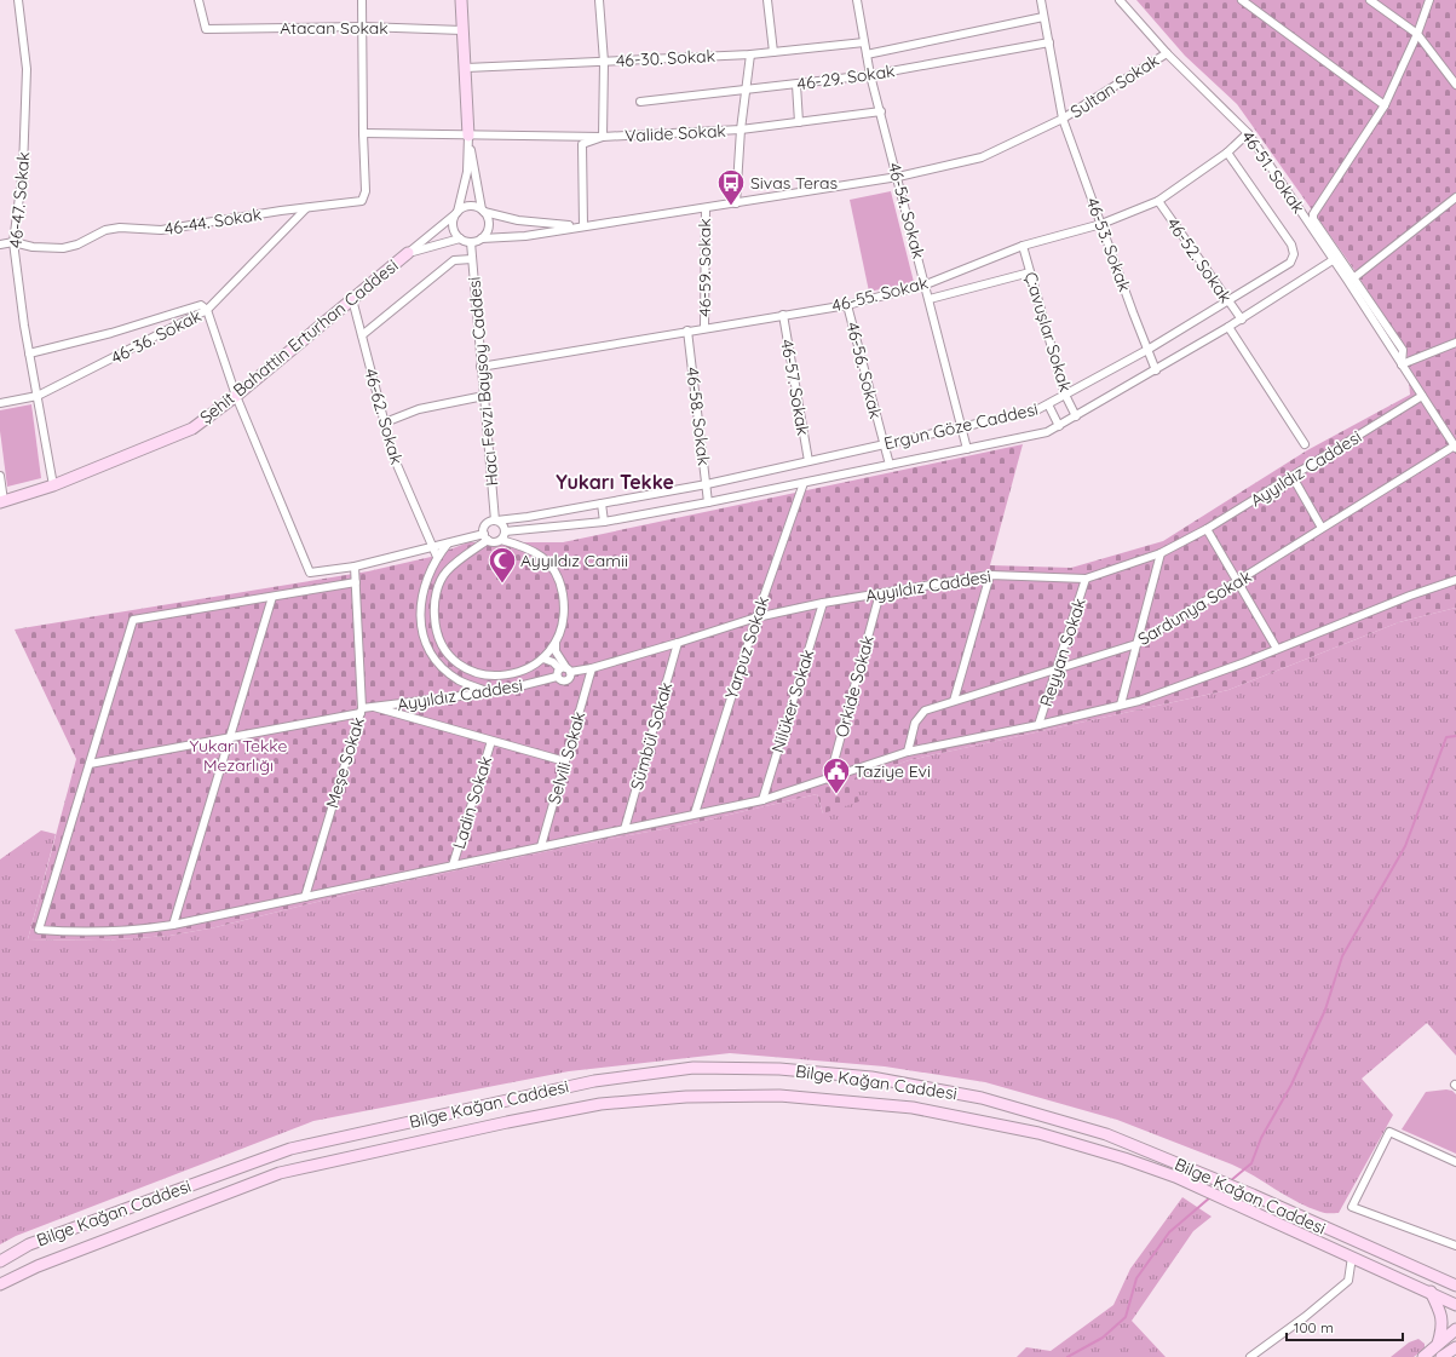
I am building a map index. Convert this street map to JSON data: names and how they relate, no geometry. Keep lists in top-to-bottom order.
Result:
{
  "streets": {
    "main road": ["Şehit Bahattin Erturhan Caddesi", "Bilge Kağan Caddesi"],
    "street": [
      "Atacan Sokak",
      "46-30. Sokak",
      "46-29. Sokak",
      "Sultan Sokak",
      "Valide Sokak",
      "46-51. Sokak",
      "46-47. Sokak",
      "46-54. Sokak",
      "46-44. Sokak",
      "46-53. Sokak",
      "46-52. Sokak",
      "46-59. Sokak",
      "46-55. Sokak",
      "Ç:avuşlar Sokak",
      "46-36. Sokak",
      "46-56. Sokak",
      "Hacı Fevzi Baysoy Caddesi",
      "46-57. Sokak",
      "46-62. Sokak",
      "46-58. Sokak",
      "Ergun Göze Caddesi",
      "Ayyıldız Caddesi",
      "Sardunya Sokak",
      "Yarpuz Sokak",
      "Reyyan Sokak",
      "Orkide Sokak",
      "Nilüker Sokak",
      "Sümbül Sokak",
      "Selvili Sokak",
      "Meşe Sokak",
      "Ladin Sokak"
    ]
  },
  "crossings": [
    ["46-30. Sokak", "46-54. Sokak"],
    ["46-29. Sokak", "46-54. Sokak"],
    ["Sultan Sokak", "46-51. Sokak"],
    ["Sultan Sokak", "46-53. Sokak"],
    ["Valide Sokak", "46-54. Sokak"],
    ["Valide Sokak", "46-44. Sokak"],
    ["46-51. Sokak", "46-55. Sokak"],
    ["46-51. Sokak", "Ergun Göze Caddesi"],
    ["46-51. Sokak", "Ayyıldız Caddesi"],
    ["46-51. Sokak", "Sardunya Sokak"],
    ["46-47. Sokak", "46-44. Sokak"],
    ["46-47. Sokak", "46-36. Sokak"],
    ["46-47. Sokak", "Şehit Bahattin Erturhan Caddesi"],
    ["46-54. Sokak", "46-55. Sokak"],
    ["46-54. Sokak", "Ergun Göze Caddesi"],
    ["46-44. Sokak", "46-36. Sokak"],
    ["46-53. Sokak", "46-55. Sokak"],
    ["46-53. Sokak", "Ergun Göze Caddesi"],
    ["46-52. Sokak", "46-55. Sokak"],
    ["46-52. Sokak", "Ergun Göze Caddesi"],
    ["46-59. Sokak", "46-55. Sokak"],
    ["46-55. Sokak", "Ç:avuşlar Sokak"],
    ["46-55. Sokak", "46-56. Sokak"],
    ["46-55. Sokak", "Hacı Fevzi Baysoy Caddesi"],
    ["46-55. Sokak", "46-57. Sokak"],
    ["46-55. Sokak", "46-58. Sokak"],
    ["46-55. Sokak", "Ergun Göze Caddesi"],
    ["Ç:avuşlar Sokak", "Ergun Göze Caddesi"],
    ["Şehit Bahattin Erturhan Caddesi", "Hacı Fevzi Baysoy Caddesi"],
    ["Şehit Bahattin Erturhan Caddesi", "46-62. Sokak"],
    ["46-56. Sokak", "Ergun Göze Caddesi"],
    ["Hacı Fevzi Baysoy Caddesi", "Ergun Göze Caddesi"],
    ["46-57. Sokak", "Ergun Göze Caddesi"],
    ["46-58. Sokak", "Ergun Göze Caddesi"],
    ["Ergun Göze Caddesi", "Yarpuz Sokak"],
    ["Ayyıldız Caddesi", "Yarpuz Sokak"],
    ["Ayyıldız Caddesi", "Reyyan Sokak"],
    ["Ayyıldız Caddesi", "Orkide Sokak"],
    ["Ayyıldız Caddesi", "Nilüker Sokak"],
    ["Ayyıldız Caddesi", "Sümbül Sokak"],
    ["Ayyıldız Caddesi", "Selvili Sokak"],
    ["Ayyıldız Caddesi", "Meşe Sokak"],
    ["Sardunya Sokak", "Reyyan Sokak"]
  ],
  "districts": ["Yukarı Tekke"],
  "parks": ["Yukarı Tekke Mezarlığı"],
  "places": {
    "bus stop": ["Sivas Teras"],
    "mosque": ["Ayyıldız Camii"],
    "public building": ["Taziye Evi"]
  },
  "scale_bar": "100 m"
}
